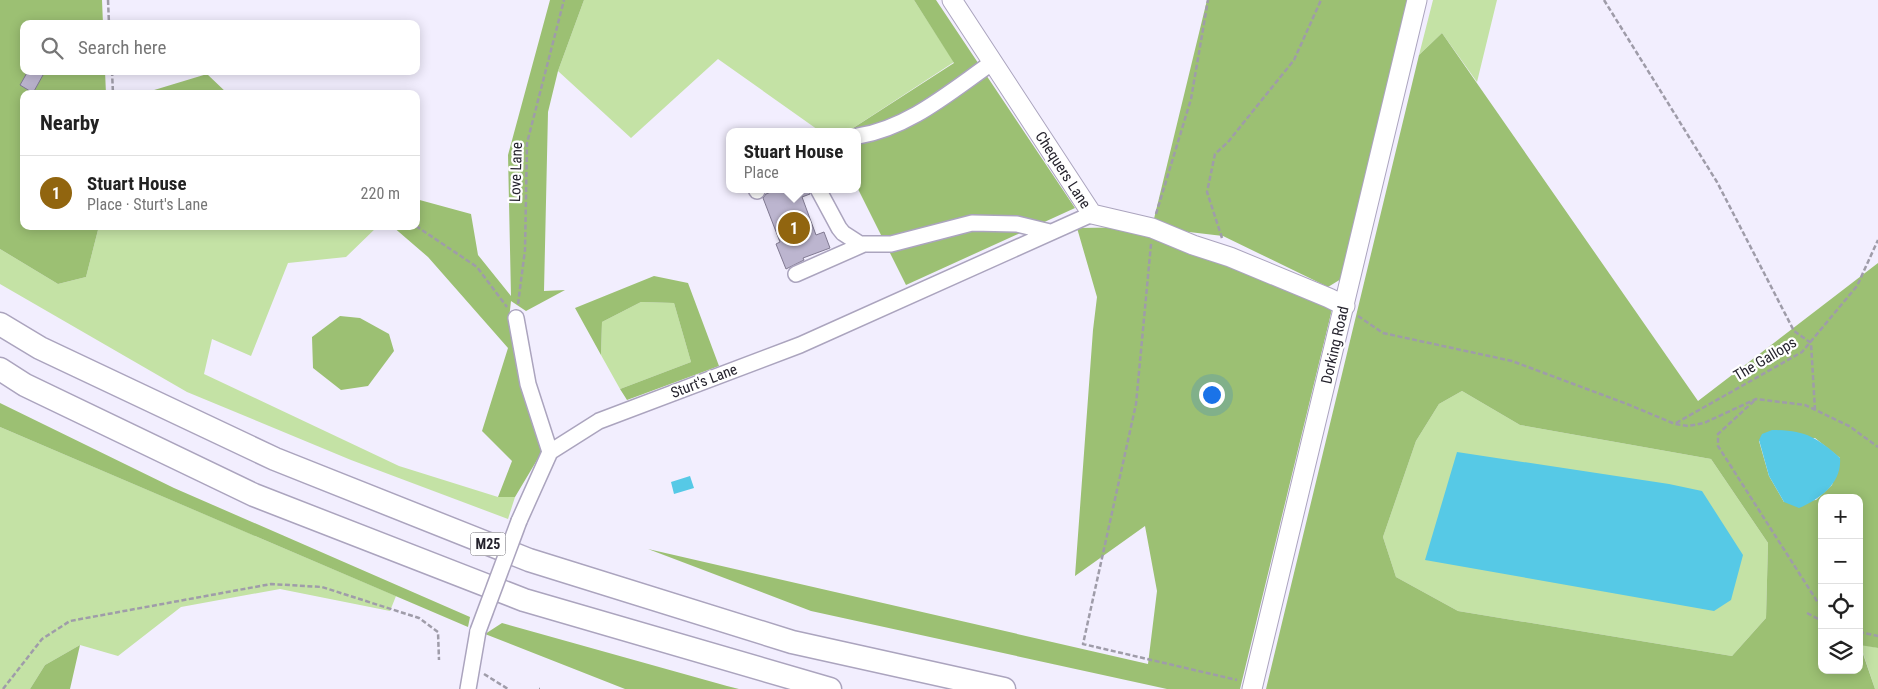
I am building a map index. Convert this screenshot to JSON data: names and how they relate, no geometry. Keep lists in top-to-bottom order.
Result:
{
  "streets": {
    "highway": ["M25"],
    "main road": ["Chequers Lane", "Dorking Road"],
    "street": ["Sturt's Lane"],
    "path": ["Love Lane", "The Gallops"]
  },
  "crossings": [
    ["Chequers Lane", "Dorking Road"],
    ["Chequers Lane", "Sturt's Lane"]
  ],
  "page": {
    "search": "Search here",
    "heading": "Nearby",
    "popup": ["Stuart House", "Place"],
    "list": [
      {
        "mark": "1",
        "name": "Stuart House",
        "note": "Place · Sturt's Lane",
        "value": "220 m"
      }
    ],
    "pins": "1",
    "map_buttons": ["+", "−"]
  }
}
